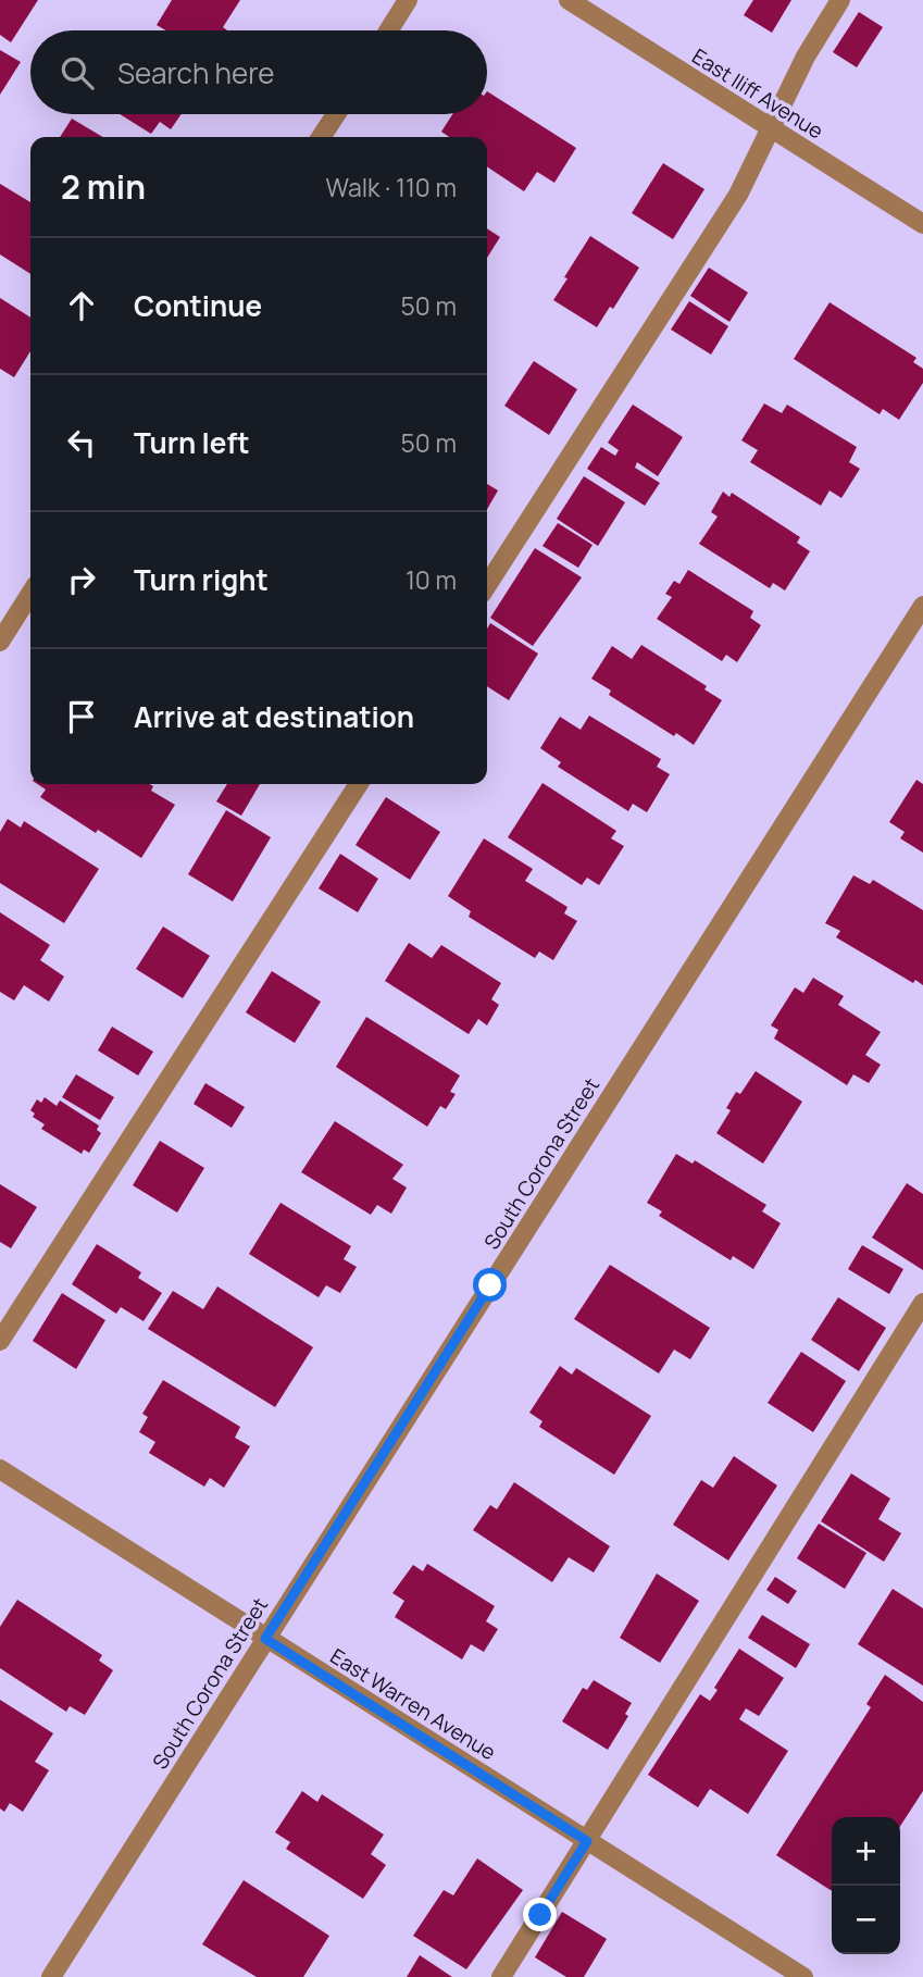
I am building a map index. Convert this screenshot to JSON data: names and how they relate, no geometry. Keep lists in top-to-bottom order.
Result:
{
  "streets": {
    "street": ["East Iliff Avenue", "South Corona Street", "East Warren Avenue"]
  },
  "crossings": [
    ["South Corona Street", "East Warren Avenue"]
  ],
  "page": {
    "search": "Search here",
    "heading": ["2 min", "Walk · 110 m"],
    "list": [
      ["Continue", "50 m"],
      ["Turn left", "50 m"],
      ["Turn right", "10 m"],
      "Arrive at destination"
    ],
    "map_buttons": ["+", "−"]
  }
}
